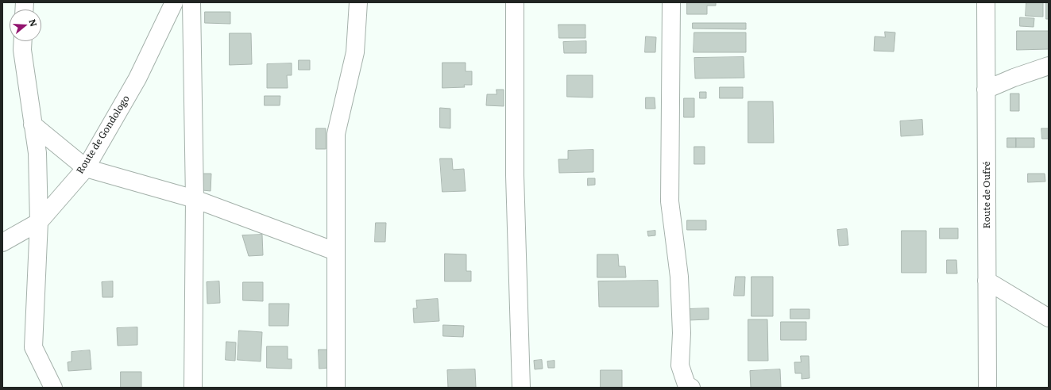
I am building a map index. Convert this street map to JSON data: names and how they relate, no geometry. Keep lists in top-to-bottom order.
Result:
{
  "streets": {
    "street": ["Route de Gondologo", "Route de Oufré"]
  },
  "north": "right"
}
